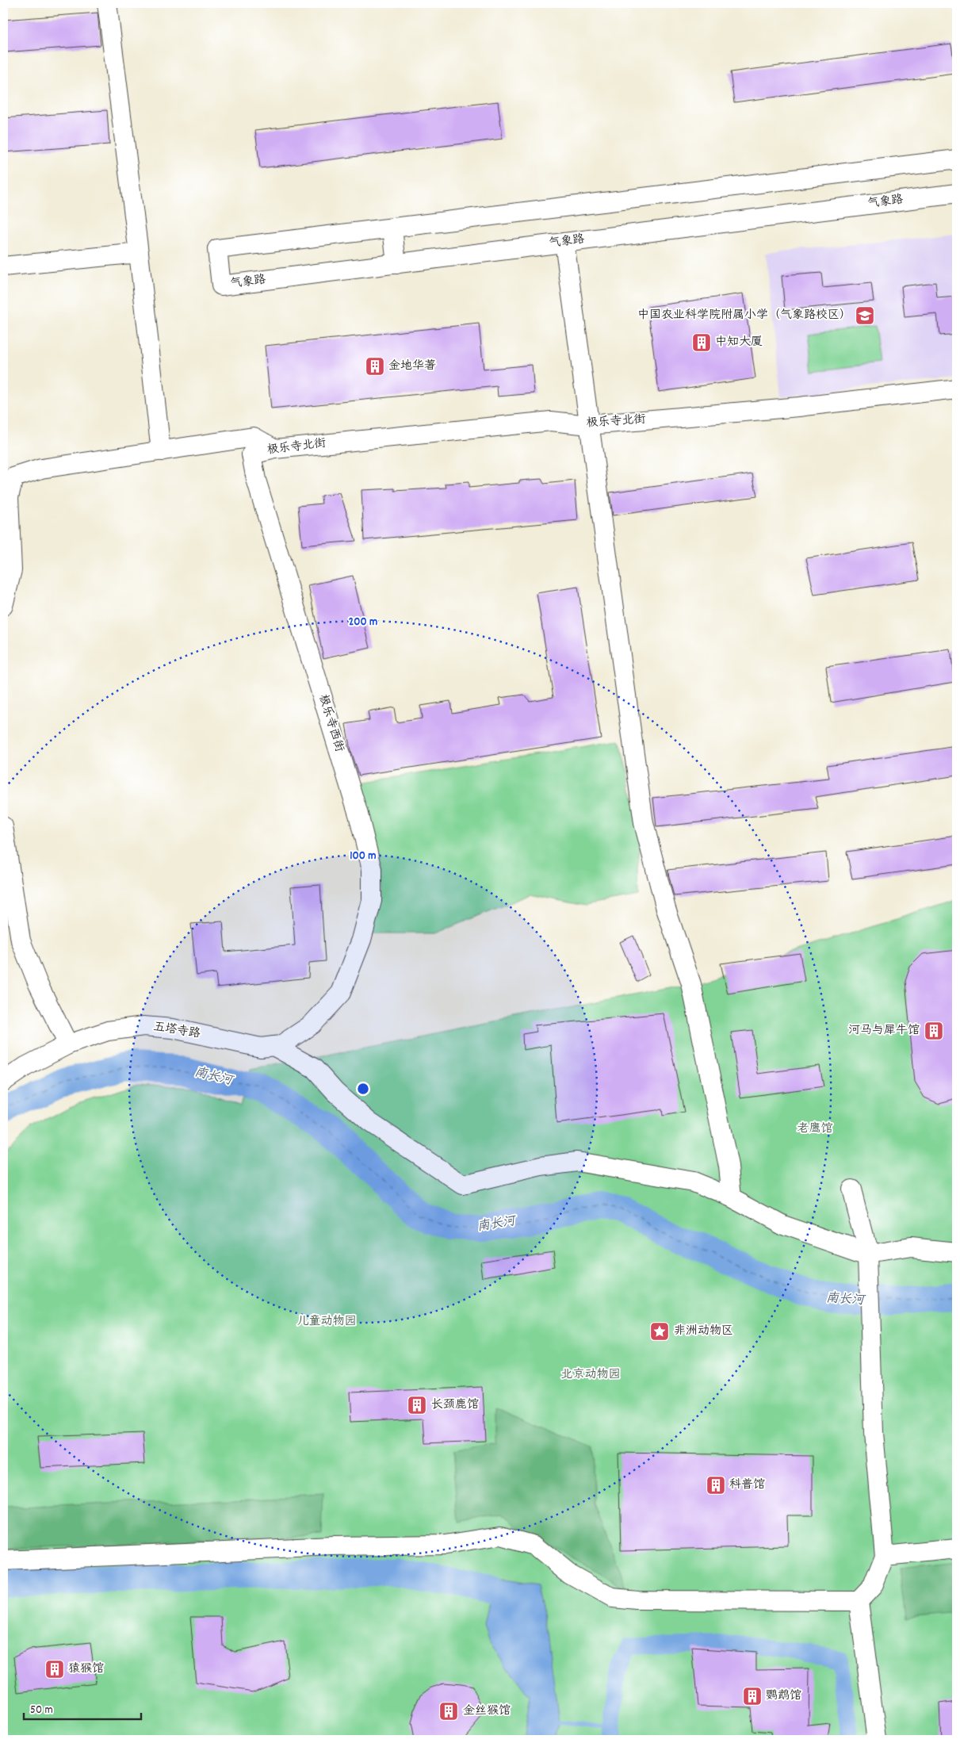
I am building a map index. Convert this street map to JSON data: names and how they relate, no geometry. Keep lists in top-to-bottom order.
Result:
{
  "streets": {
    "street": [
      "气象路",
      "极乐寺北街",
      "极乐寺西街",
      "五塔寺路"
    ]
  },
  "crossings": [
    ["极乐寺北街", "极乐寺西街"],
    ["极乐寺西街", "五塔寺路"]
  ],
  "water": ["南长河"],
  "parks": ["老鹰馆", "儿童动物园", "北京动物园"],
  "places": {
    "school or university": ["中国农业科学院附属小学（气象路校区）"],
    "building": [
      "中知大厦",
      "金地华著",
      "河马与犀牛馆",
      "长颈鹿馆",
      "科普馆",
      "猿猴馆",
      "鹦鹉馆",
      "金丝猴馆"
    ],
    "place": ["非洲动物区"]
  },
  "scale_bar": "50 m",
  "rings": ["200 m", "100 m"]
}
